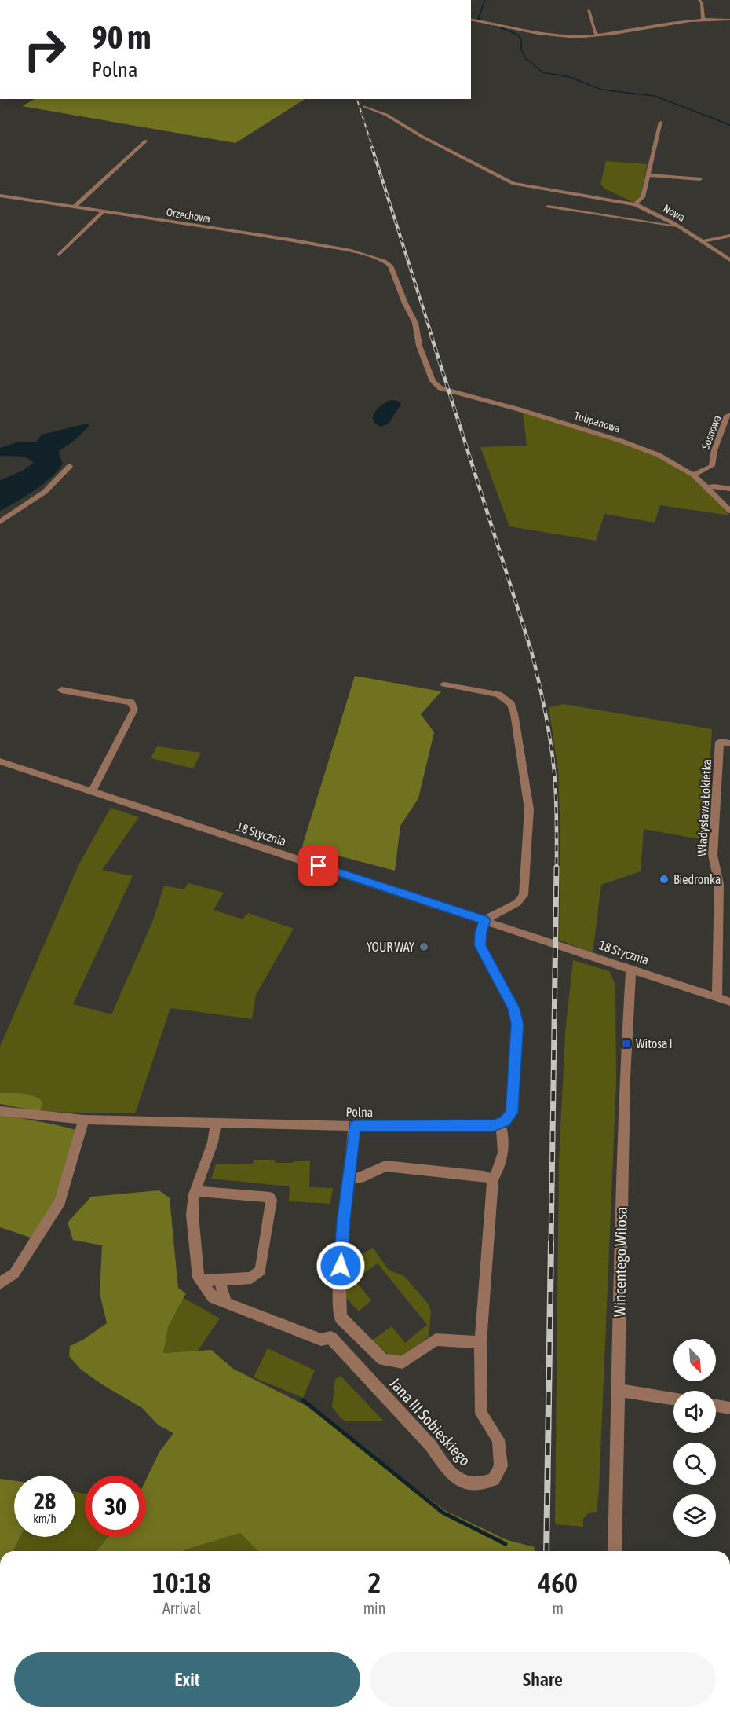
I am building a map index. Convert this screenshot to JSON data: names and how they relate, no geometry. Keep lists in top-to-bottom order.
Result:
{
  "streets": {
    "street": [
      "Nowa",
      "Orzechowa",
      "Tulipanowa",
      "Sosnowa",
      "Władysława Łokietka",
      "18 Stycznia",
      "Polna",
      "Wincentego Witosa",
      "Jana III Sobieskiego"
    ]
  },
  "crossings": [
    ["Orzechowa", "Tulipanowa"],
    ["Tulipanowa", "Sosnowa"],
    ["Władysława Łokietka", "18 Stycznia"],
    ["18 Stycznia", "Wincentego Witosa"],
    ["Polna", "Jana III Sobieskiego"]
  ],
  "places": {
    "other": ["Biedronka", "YOUR WAY"],
    "transit": ["Witosa I"]
  },
  "north": "bottom right",
  "page": {
    "turn": ["90 m", "Polna"],
    "speed": "28 km/h",
    "limit": "30",
    "eta": [
      "10:18",
      "Arrival",
      "2",
      "min",
      "460",
      "m"
    ],
    "buttons": ["Exit", "Share"]
  }
}
